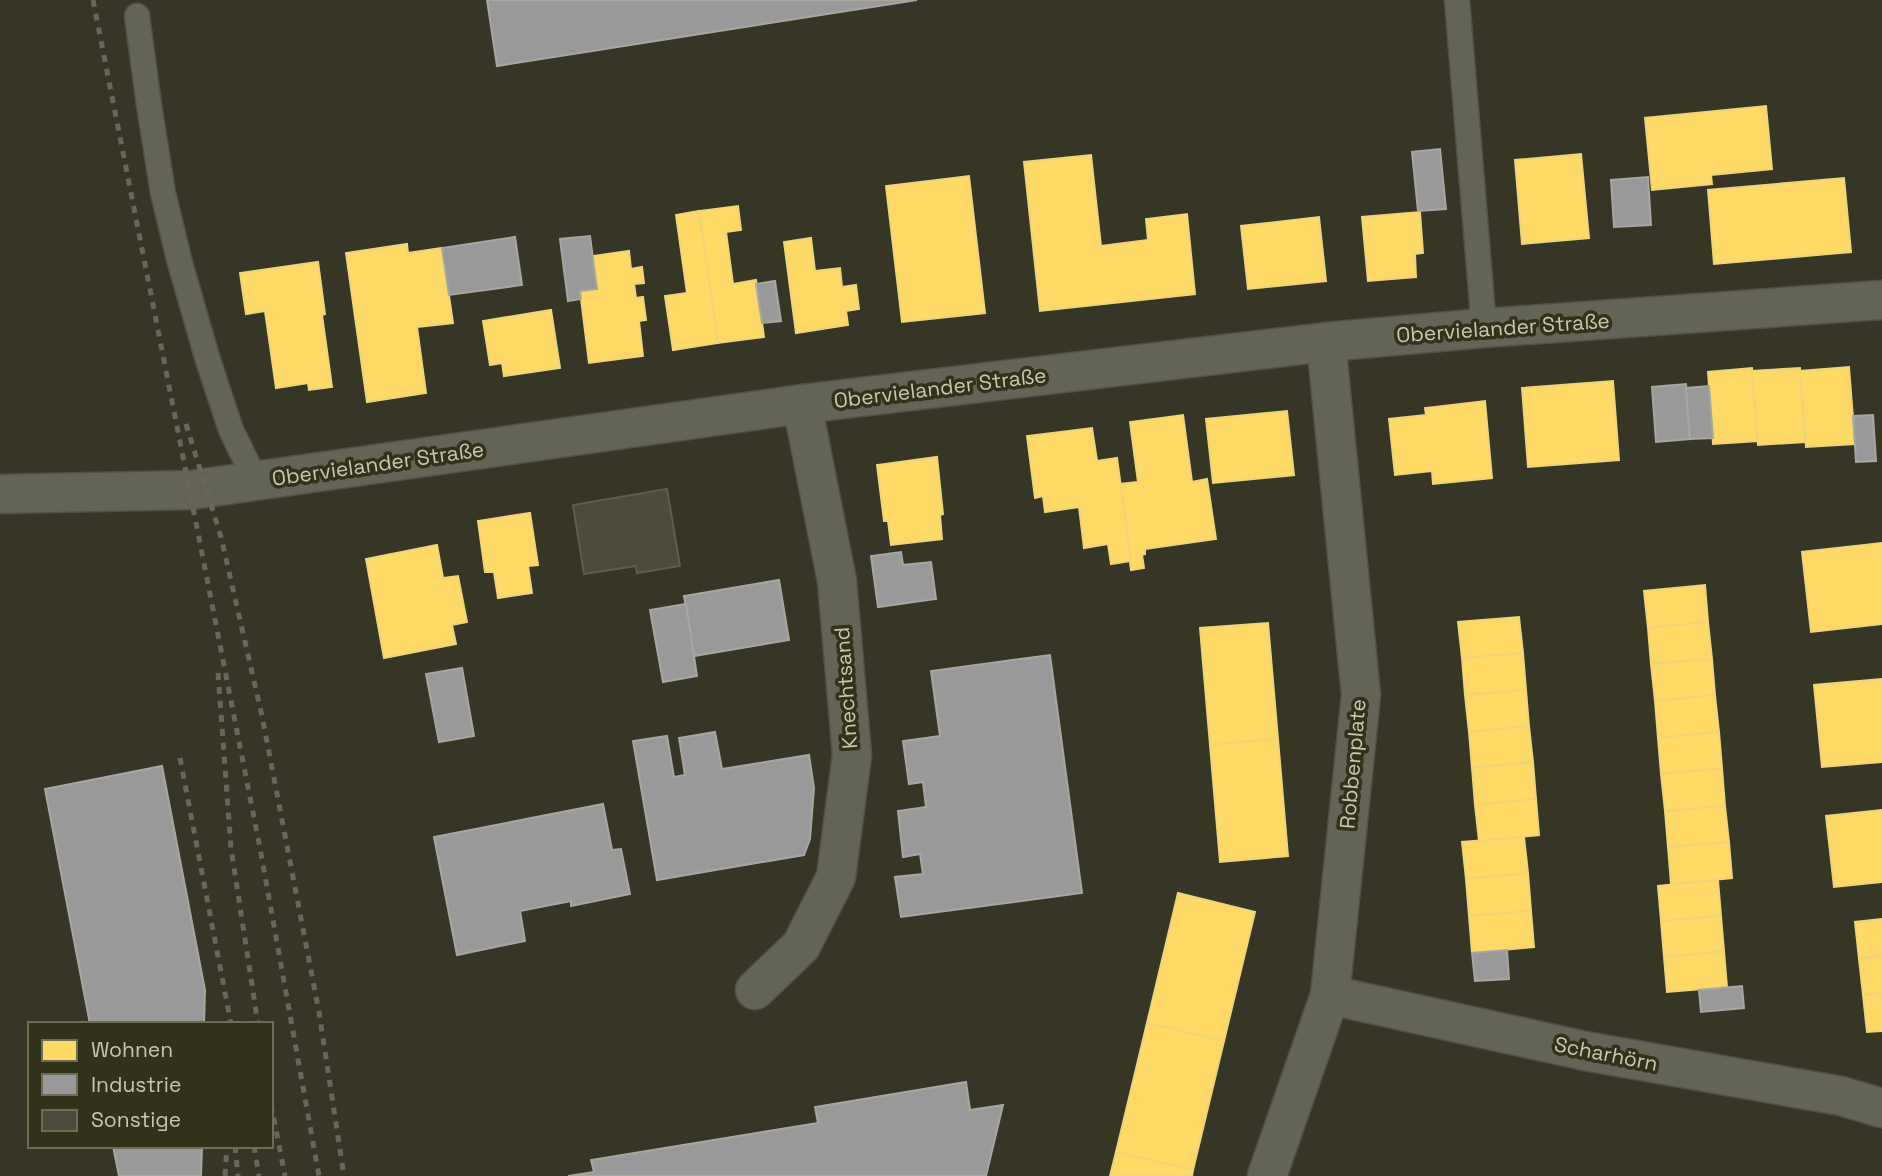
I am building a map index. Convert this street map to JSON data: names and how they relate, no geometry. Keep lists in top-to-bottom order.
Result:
{
  "streets": {
    "street": [
      "Obervielander Straße",
      "Knechtsand",
      "Robbenplate",
      "Scharhörn"
    ]
  },
  "crossings": [
    ["Obervielander Straße", "Knechtsand"],
    ["Obervielander Straße", "Robbenplate"],
    ["Robbenplate", "Scharhörn"]
  ],
  "legend": ["Wohnen", "Industrie", "Sonstige"]
}
